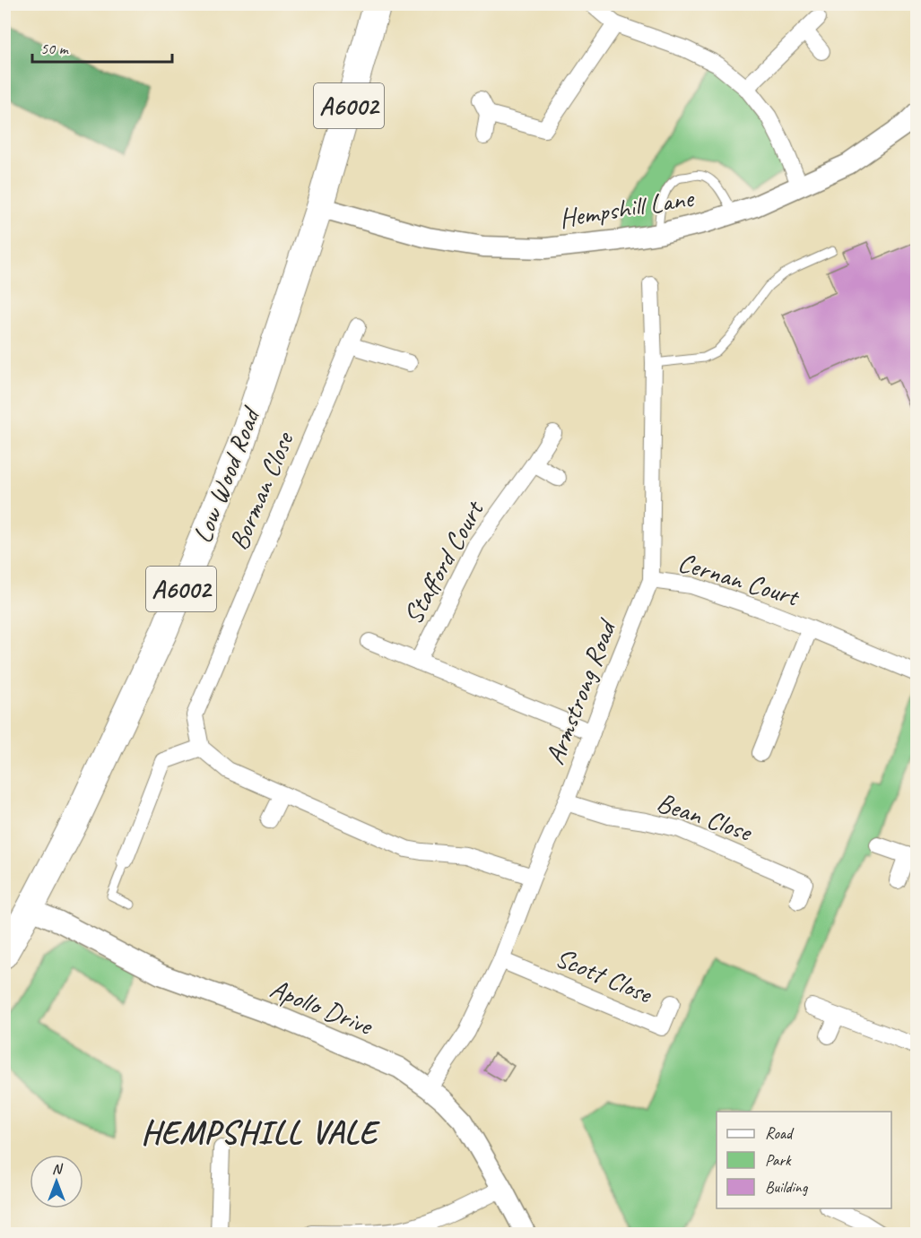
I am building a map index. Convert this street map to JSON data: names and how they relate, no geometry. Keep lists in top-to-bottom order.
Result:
{
  "streets": {
    "main road": ["A6002", "Low Wood Road"],
    "street": [
      "Hempshill Lane",
      "Borman Close",
      "Stafford Court",
      "Cernan Court",
      "Armstrong Road",
      "Bean Close",
      "Scott Close",
      "Apollo Drive"
    ]
  },
  "crossings": [
    ["Hempshill Lane", "Low Wood Road"],
    ["Low Wood Road", "Apollo Drive"],
    ["Stafford Court", "Armstrong Road"],
    ["Cernan Court", "Armstrong Road"],
    ["Armstrong Road", "Bean Close"],
    ["Armstrong Road", "Scott Close"],
    ["Armstrong Road", "Apollo Drive"]
  ],
  "districts": ["HEMPSHILL VALE"],
  "legend": ["Road", "Park", "Building"],
  "scale_bar": "50 m",
  "north": "top"
}
